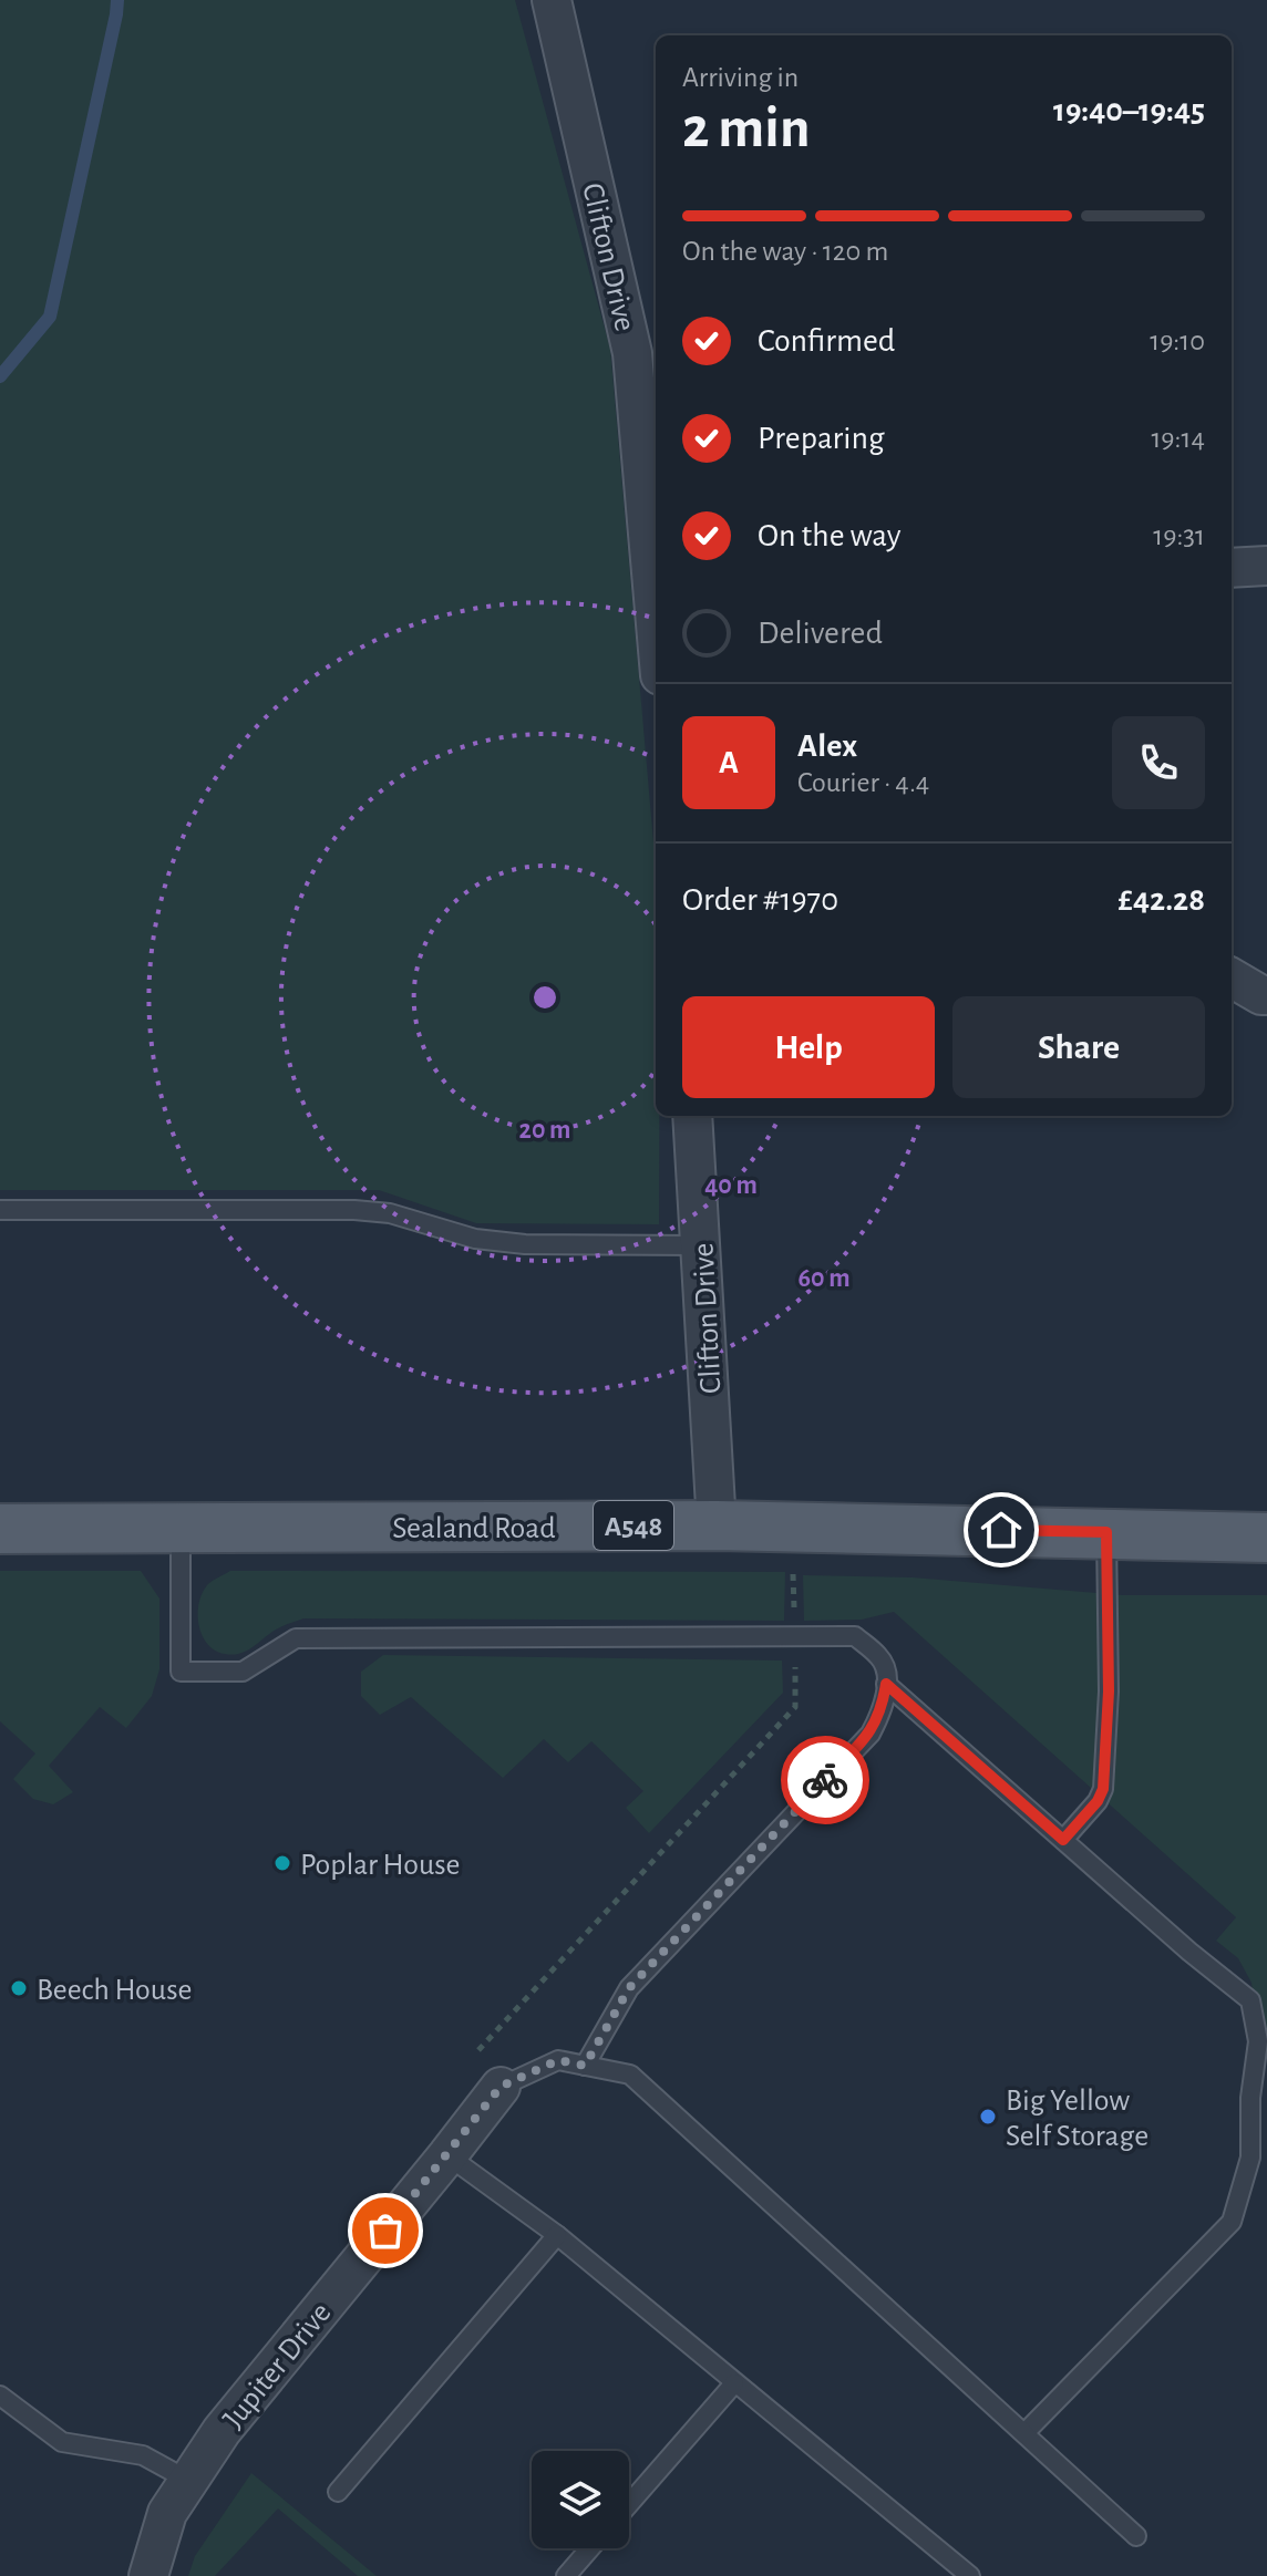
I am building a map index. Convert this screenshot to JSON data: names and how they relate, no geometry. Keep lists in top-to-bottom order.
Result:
{
  "streets": {
    "main road": ["A548", "Sealand Road"],
    "street": ["Clifton Drive", "Jupiter Drive"]
  },
  "crossings": [
    ["Clifton Drive", "Sealand Road"]
  ],
  "places": ["Poplar House", "Beech House", "Big Yellow Self Storage"],
  "page": {
    "heading": ["2 min", "Arriving in", "19:40–19:45"],
    "panel": [
      "Alex",
      "Courier · 4.4",
      "Order #1970",
      "£42.28"
    ],
    "bar": "On the way · 120 m",
    "list": [
      ["Confirmed", "19:10"],
      ["Preparing", "19:14"],
      ["On the way", "19:31"],
      "Delivered"
    ],
    "round": "A",
    "buttons": ["Help", "Share"]
  },
  "rings": ["20 m", "40 m", "60 m"]
}
